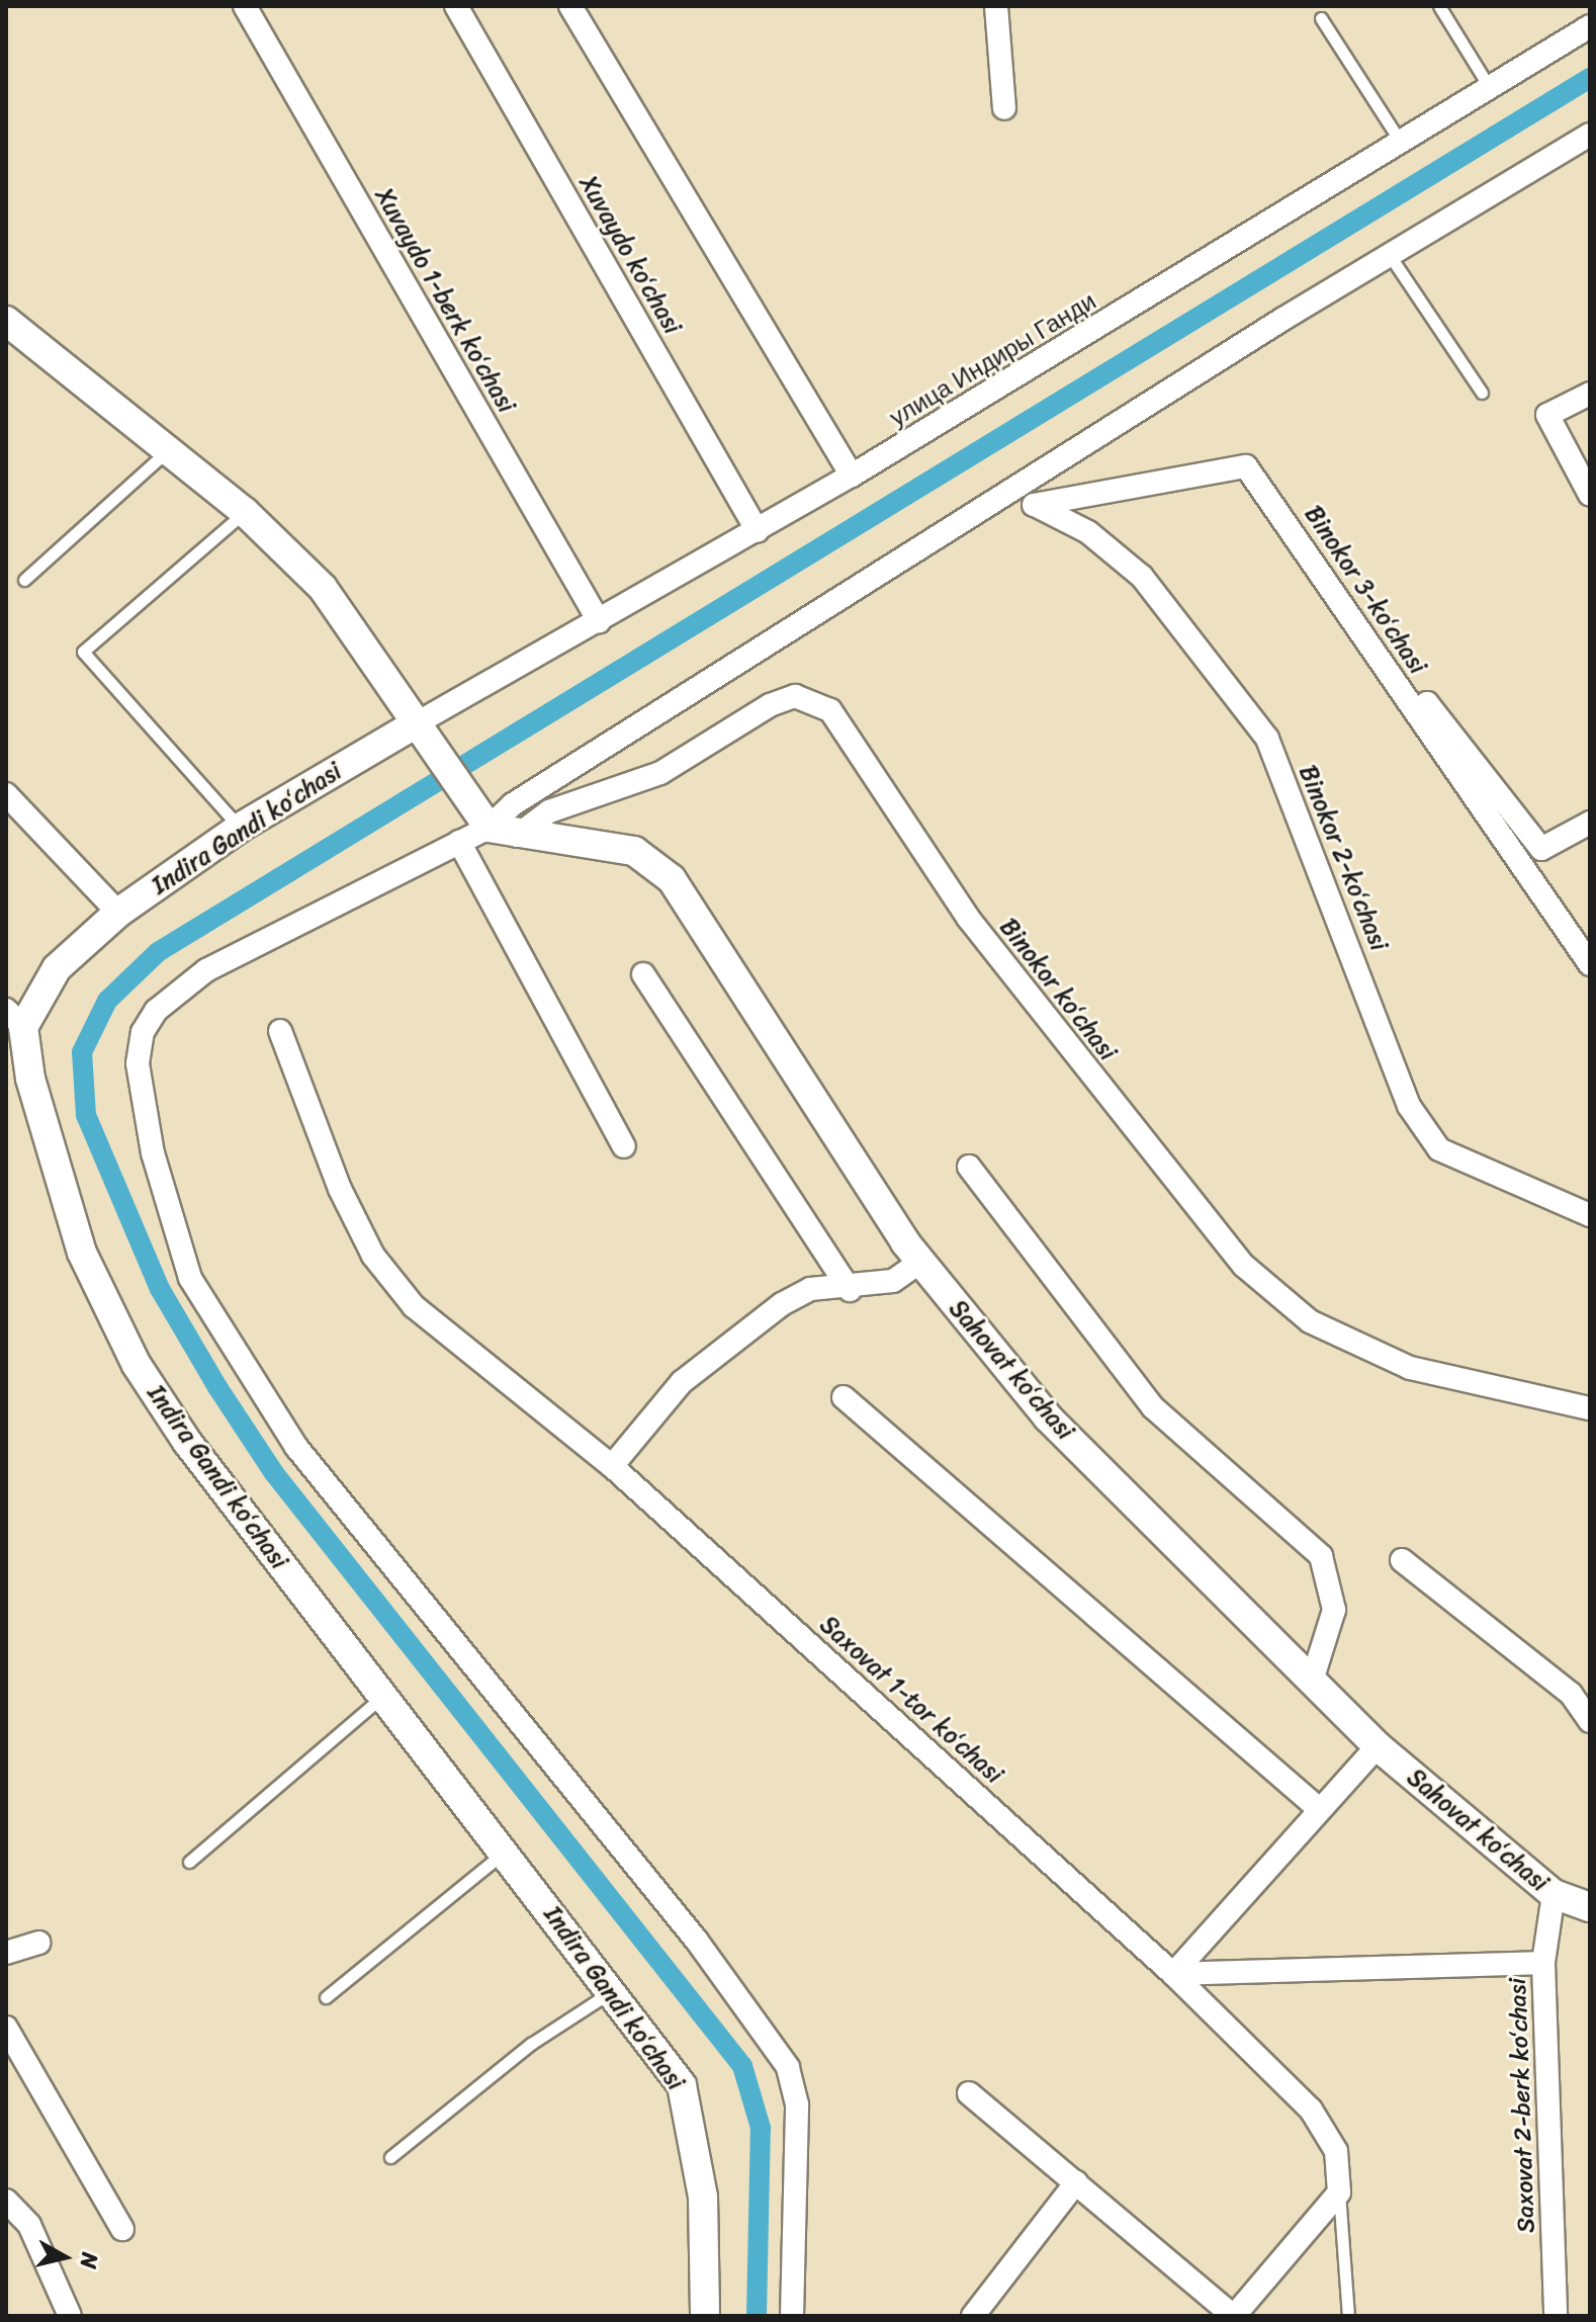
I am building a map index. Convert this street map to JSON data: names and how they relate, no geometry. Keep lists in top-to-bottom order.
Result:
{
  "streets": {
    "street": [
      "Xuvaydo koʻchasi",
      "Xuvaydo 1-berk koʻchasi",
      "улица Индиры Ганди",
      "Binokor 3-koʻchasi",
      "Indira Gandi koʻchasi",
      "Binokor 2-koʻchasi",
      "Binokor koʻchasi",
      "Sahovat koʻchasi",
      "Saxovat 1-tor koʻchasi",
      "Saxovat 2-berk koʻchasi"
    ]
  },
  "crossings": [
    ["Xuvaydo koʻchasi", "улица Индиры Ганди"],
    ["Xuvaydo 1-berk koʻchasi", "улица Индиры Ганди"],
    ["улица Индиры Ганди", "Indira Gandi koʻchasi"],
    ["Binokor 3-koʻchasi", "Binokor 2-koʻchasi"],
    ["Binokor koʻchasi", "Sahovat koʻchasi"],
    ["Sahovat koʻchasi", "Saxovat 2-berk koʻchasi"]
  ],
  "north": "right"
}
